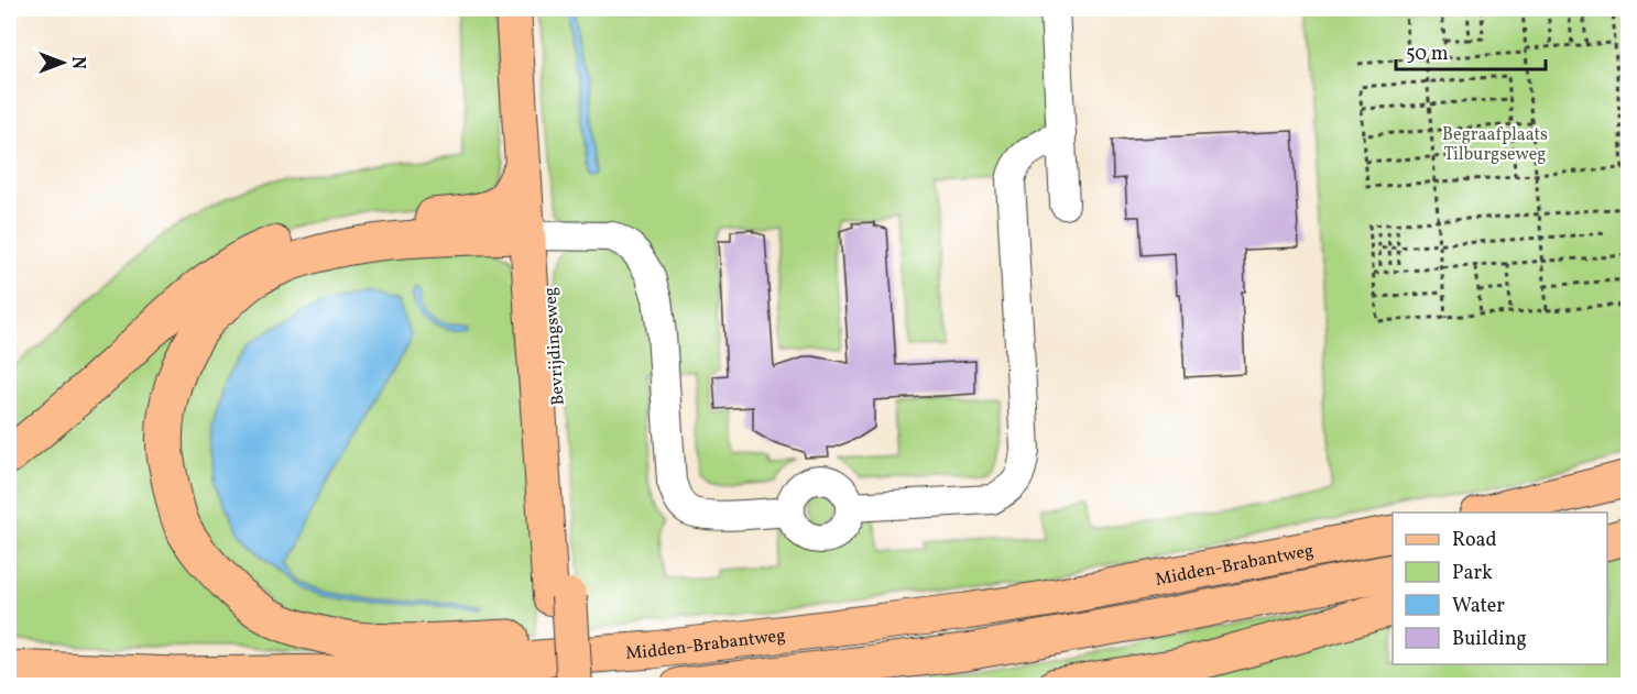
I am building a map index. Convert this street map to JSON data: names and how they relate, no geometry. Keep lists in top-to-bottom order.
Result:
{
  "streets": {
    "highway": ["Midden-Brabantweg"],
    "main road": ["Bevrijdingsweg"]
  },
  "parks": ["Begraafplaats Tilburgseweg"],
  "legend": [
    "Road",
    "Park",
    "Water",
    "Building"
  ],
  "scale_bar": "50 m",
  "north": "right"
}
